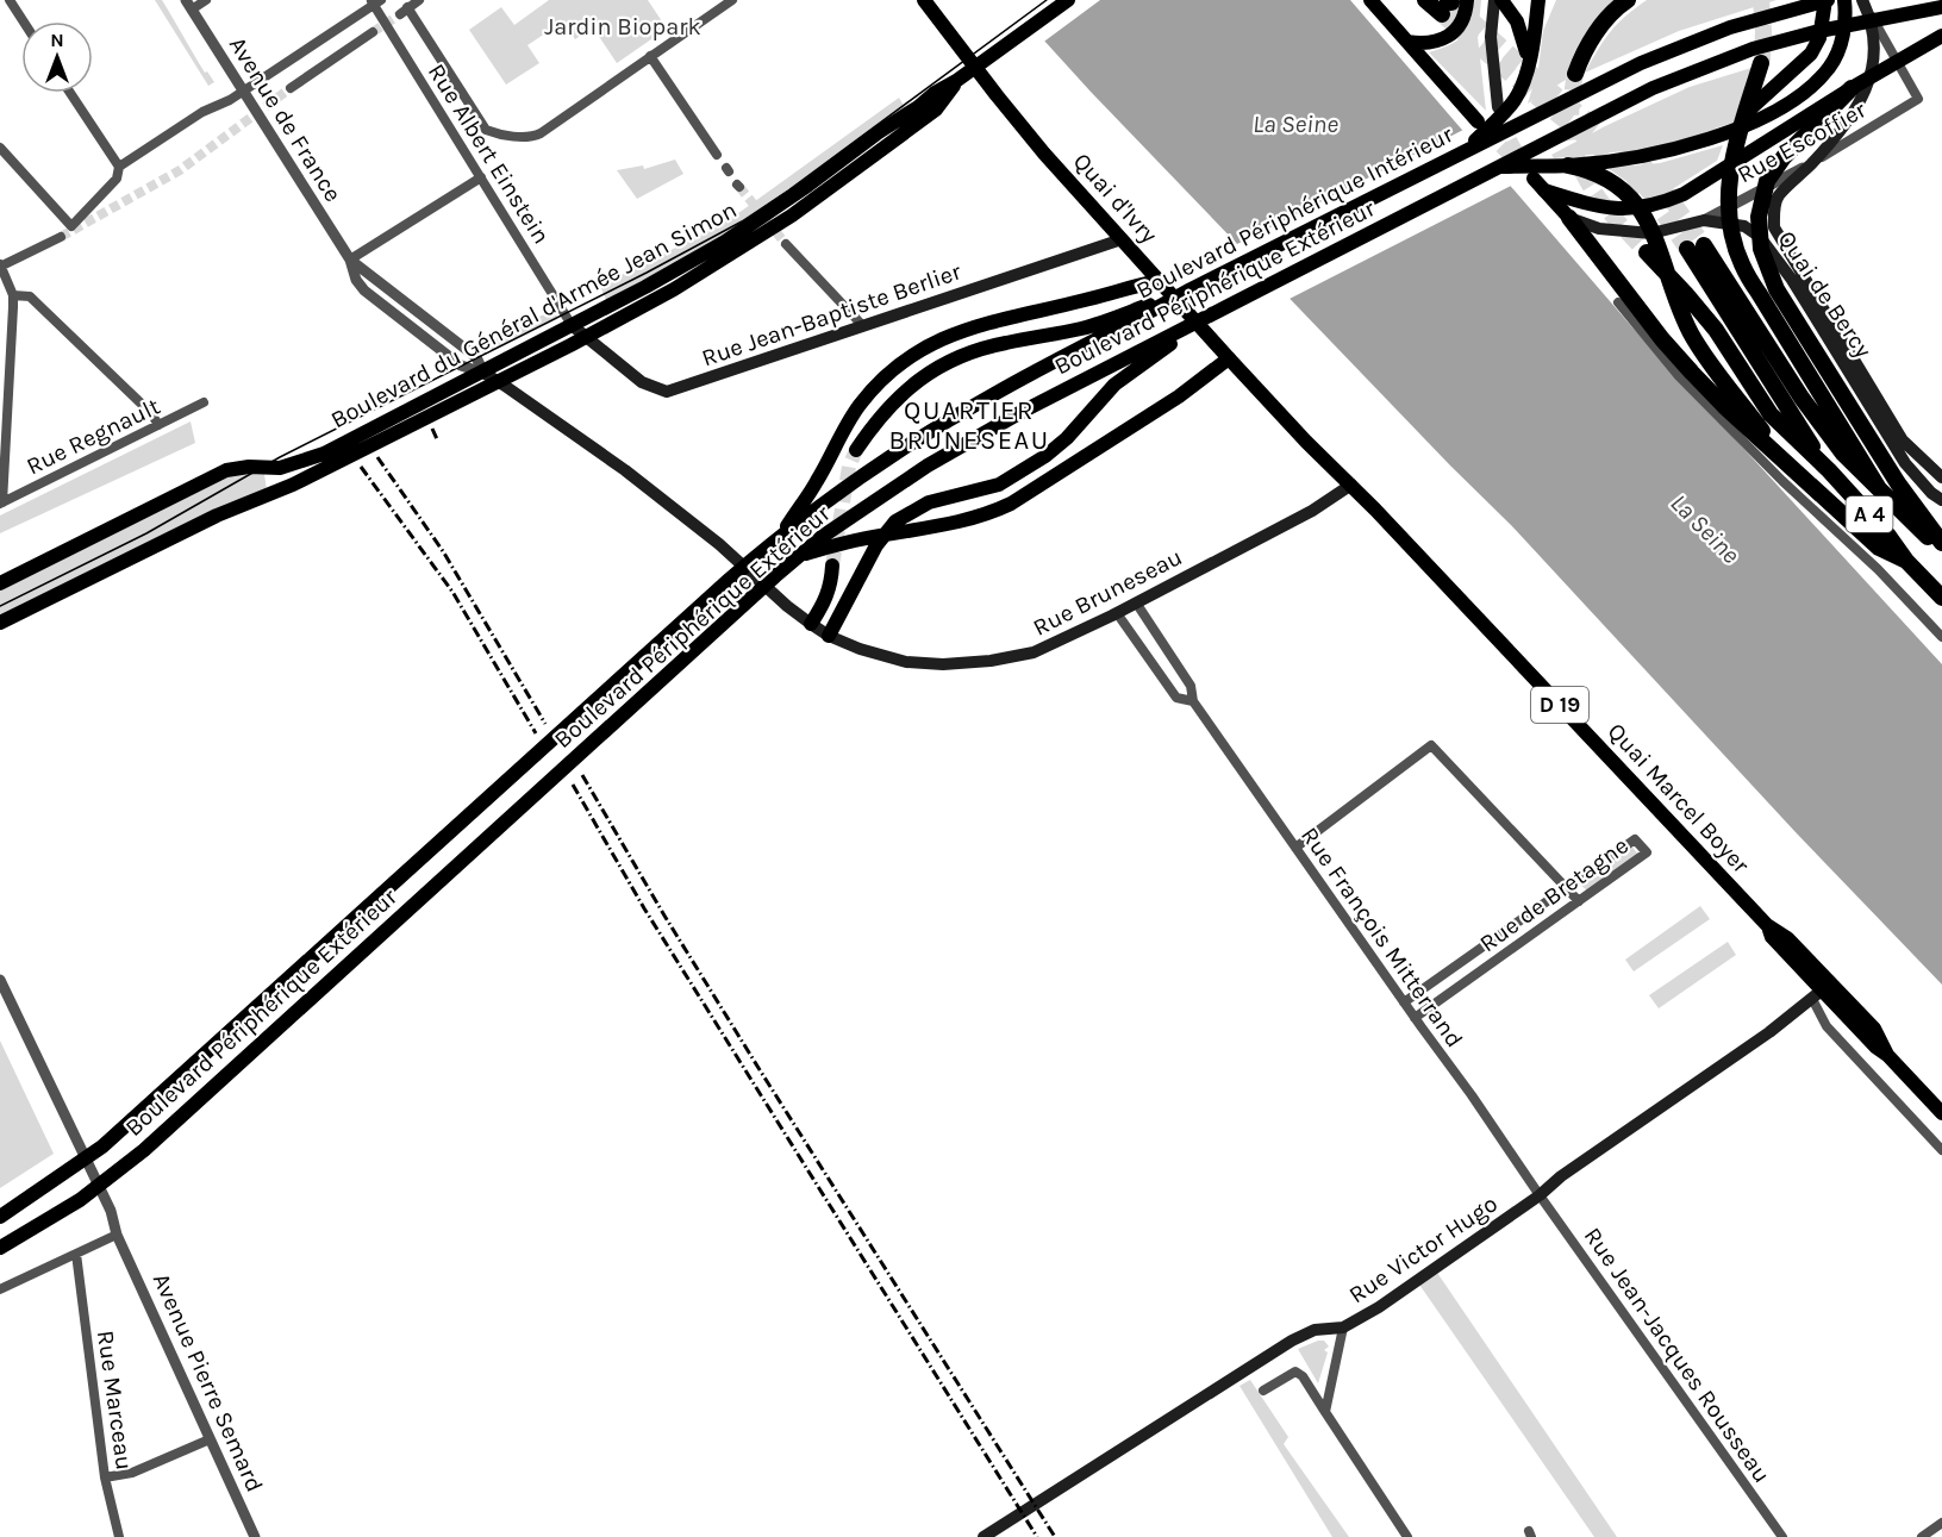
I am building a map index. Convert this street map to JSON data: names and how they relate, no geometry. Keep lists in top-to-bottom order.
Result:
{
  "streets": {
    "highway": ["A 4"],
    "main road": [
      "Quai d'Ivry",
      "Boulevard Périphérique Intérieur",
      "Boulevard Périphérique Extérieur",
      "Quai de Bercy",
      "Boulevard du Général d'Armée Jean Simon",
      "Rue Jean-Baptiste Berlier",
      "Rue Bruneseau",
      "D 19",
      "Quai Marcel Boyer",
      "Rue Victor Hugo"
    ],
    "street": [
      "Avenue de France",
      "Rue Escoffier",
      "Rue Albert Einstein",
      "Rue Regnault",
      "Rue de Bretagne",
      "Rue François Mitterrand",
      "Rue Jean-Jacques Rousseau",
      "Avenue Pierre Semard",
      "Rue Marceau"
    ]
  },
  "crossings": [
    ["Avenue de France", "Boulevard du Général d'Armée Jean Simon"],
    ["Avenue de France", "Rue Bruneseau"],
    ["Rue Escoffier", "Quai de Bercy"],
    ["Rue Albert Einstein", "Boulevard du Général d'Armée Jean Simon"],
    ["Rue Albert Einstein", "Rue Jean-Baptiste Berlier"],
    ["Quai d'Ivry", "Rue Jean-Baptiste Berlier"],
    ["Quai d'Ivry", "Rue Bruneseau"],
    ["Quai d'Ivry", "Quai Marcel Boyer"],
    ["Boulevard du Général d'Armée Jean Simon", "Rue Jean-Baptiste Berlier"],
    ["Boulevard du Général d'Armée Jean Simon", "Rue Bruneseau"],
    ["Rue Bruneseau", "Quai Marcel Boyer"],
    ["Rue Bruneseau", "Rue François Mitterrand"],
    ["Quai Marcel Boyer", "Rue Victor Hugo"],
    ["Rue de Bretagne", "Rue François Mitterrand"],
    ["Rue François Mitterrand", "Rue Victor Hugo"],
    ["Rue François Mitterrand", "Rue Jean-Jacques Rousseau"],
    ["Rue Victor Hugo", "Rue Jean-Jacques Rousseau"]
  ],
  "districts": ["QUARTIER BRUNESEAU"],
  "water": ["La Seine"],
  "parks": ["Jardin Biopark"],
  "north": "top"
}
